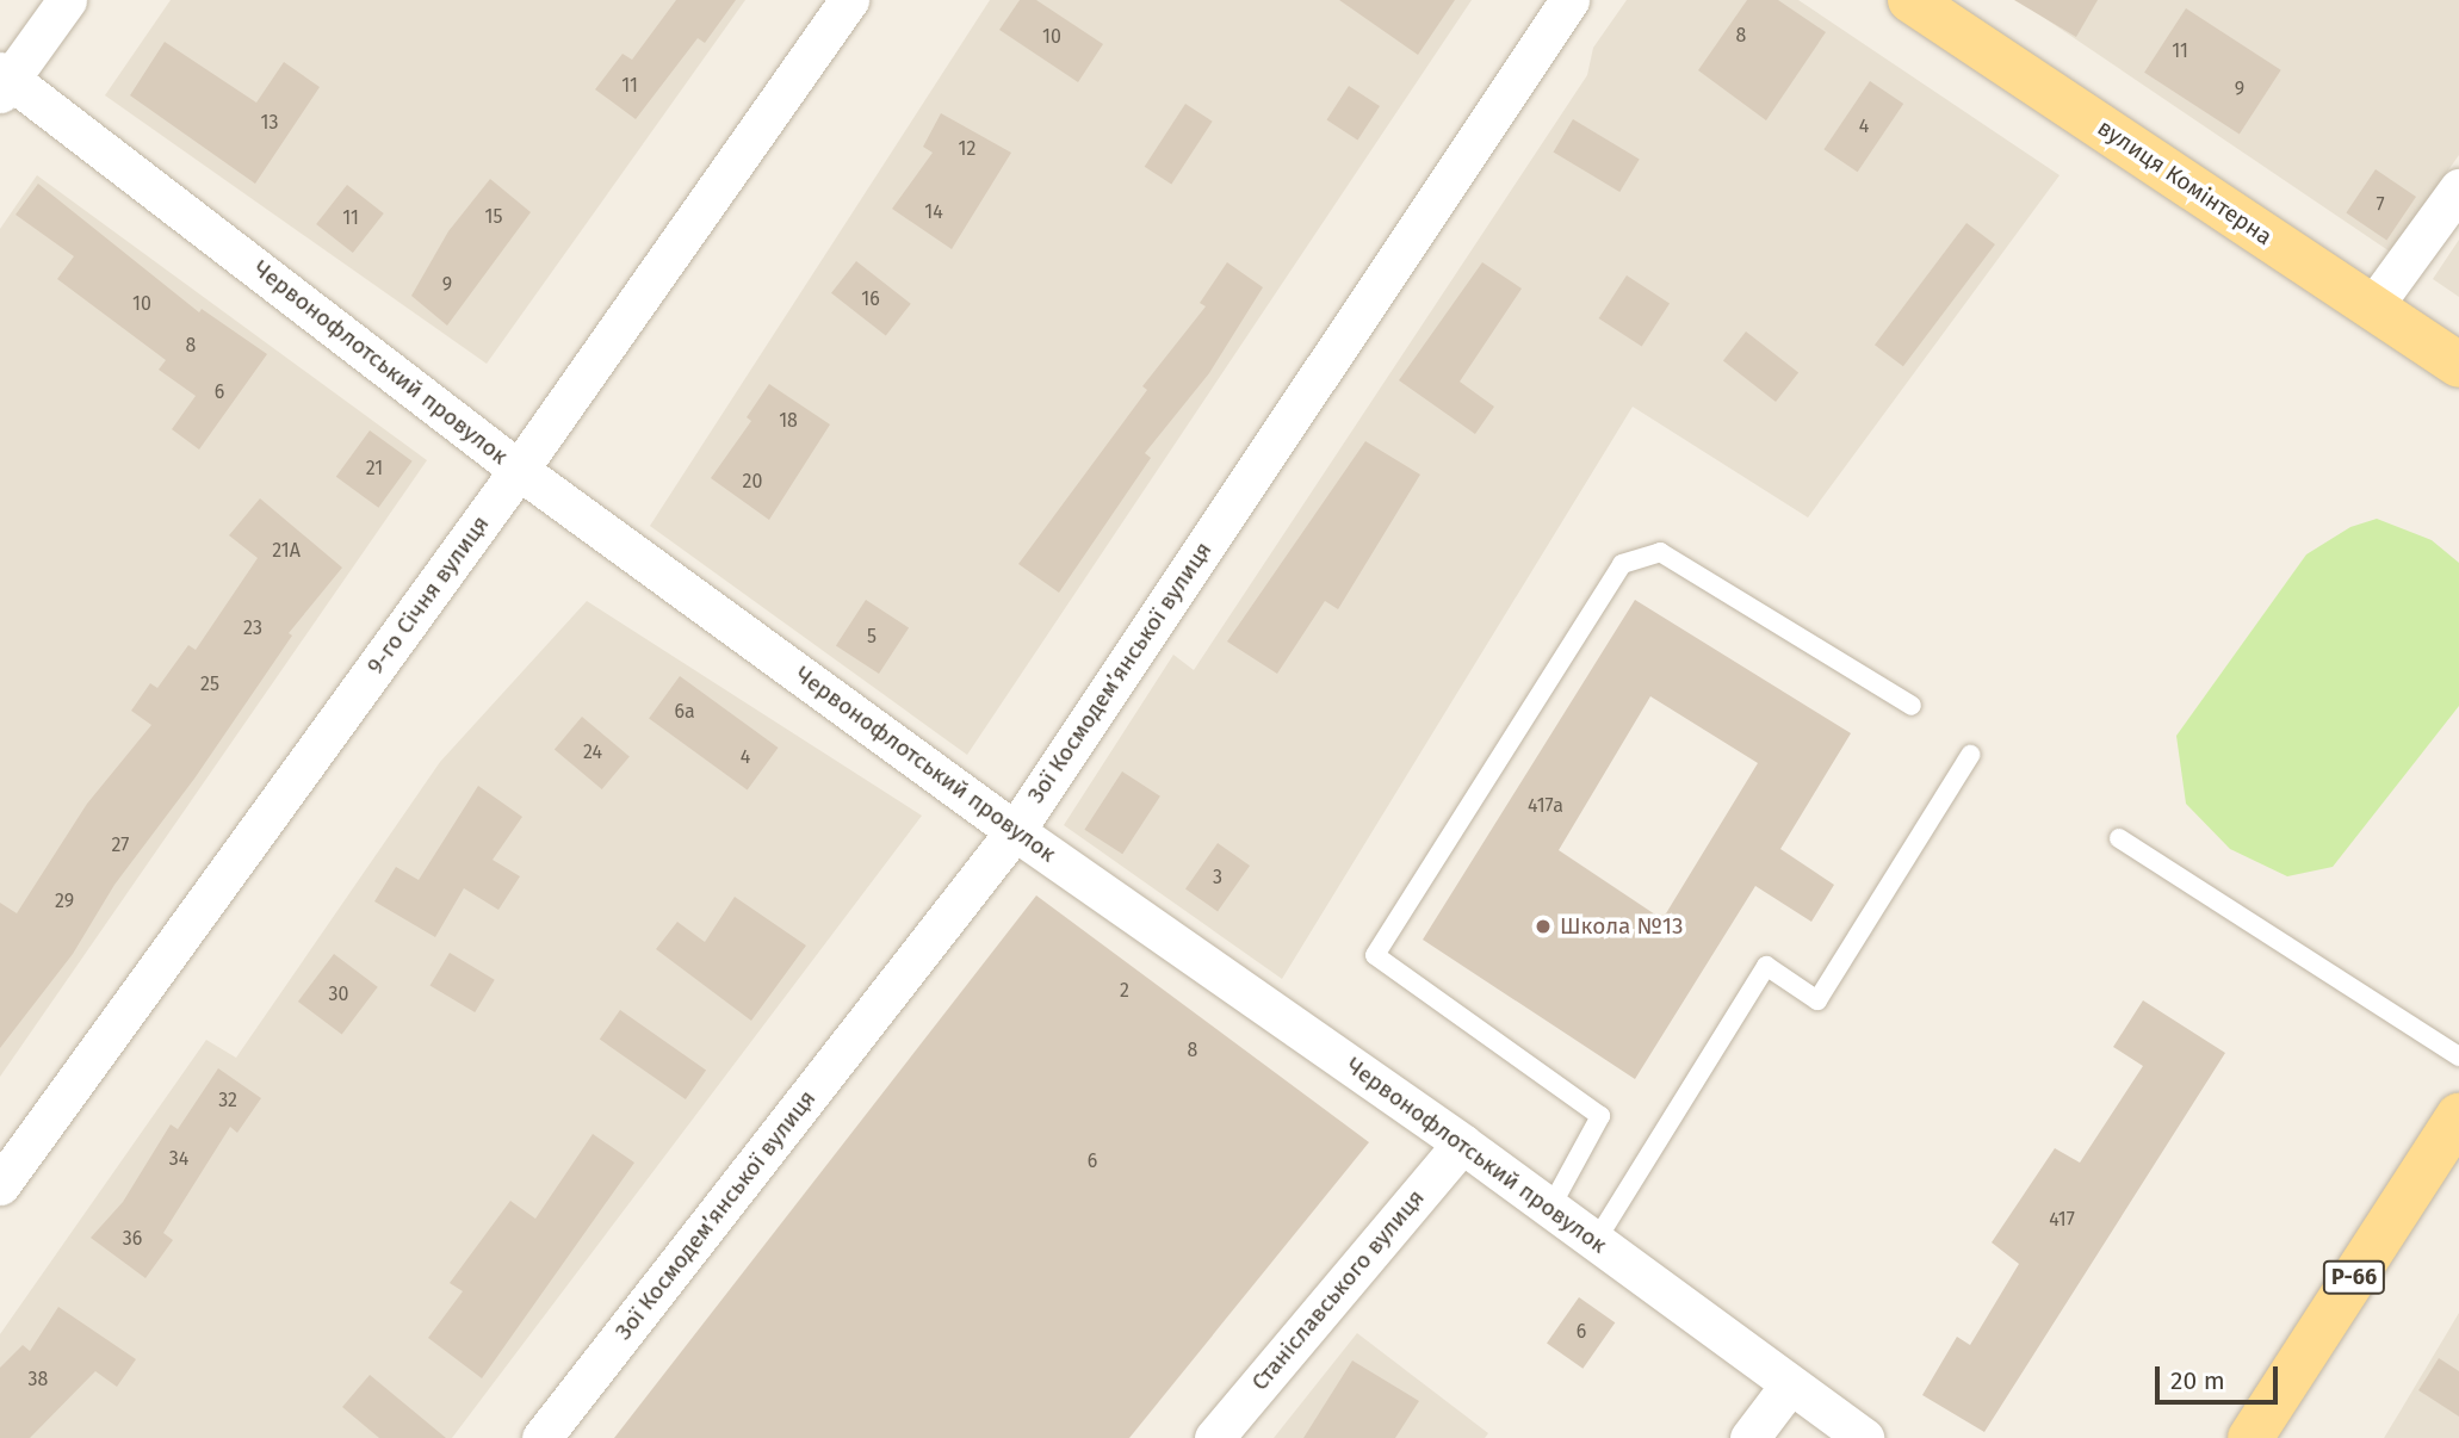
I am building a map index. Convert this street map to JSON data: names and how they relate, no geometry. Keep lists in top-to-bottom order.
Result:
{
  "streets": {
    "main road": ["вулиця Комінтерна", "Р-66"],
    "street": [
      "Червонофлотський провулок",
      "9-го Січня вулиця",
      "Зої Космодем’янської вулиця",
      "Станіславського вулиця"
    ]
  },
  "crossings": [
    ["Червонофлотський провулок", "9-го Січня вулиця"],
    ["Червонофлотський провулок", "Зої Космодем’янської вулиця"],
    ["Червонофлотський провулок", "Станіславського вулиця"]
  ],
  "places": ["Школа №13"],
  "house_numbers": [
    "8",
    "10",
    "11",
    "11",
    "9",
    "13",
    "4",
    "12",
    "7",
    "14",
    "15",
    "11",
    "9",
    "16",
    "10",
    "8",
    "6",
    "18",
    "21",
    "20",
    "21А",
    "23",
    "5",
    "25",
    "6а",
    "24",
    "4",
    "417а",
    "27",
    "3",
    "29",
    "2",
    "30",
    "8",
    "32",
    "34",
    "6",
    "417",
    "36",
    "6",
    "38"
  ],
  "scale_bar": "20 m"
}
